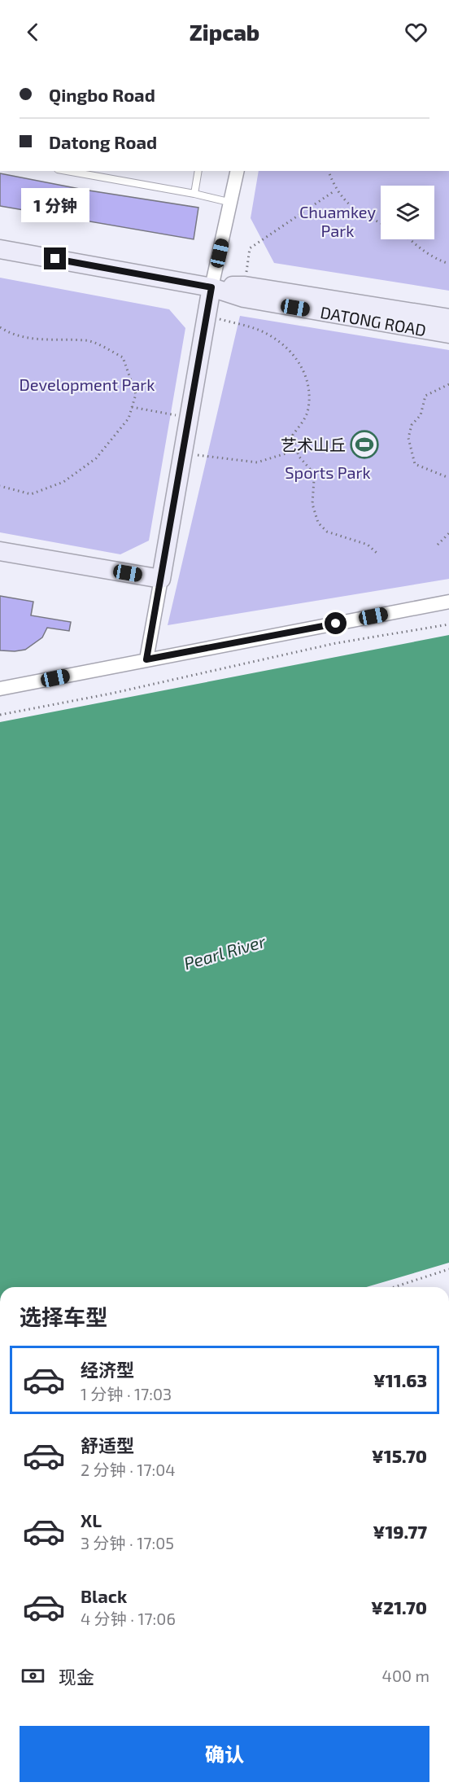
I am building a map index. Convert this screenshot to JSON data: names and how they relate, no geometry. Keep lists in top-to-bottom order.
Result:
{
  "streets": {
    "main road": ["DATONG ROAD"]
  },
  "water": ["Pearl River"],
  "parks": ["Chuamkey Park", "Development Park", "Sports Park"],
  "places": {
    "sports": ["艺术山丘"]
  },
  "page": {
    "header": "Zipcab",
    "banner": ["Qingbo Road", "Datong Road"],
    "bubble": "1 分钟",
    "heading": "选择车型",
    "list": [
      {
        "name": "经济型",
        "note": "1 分钟 · 17:03",
        "value": "¥11.63"
      },
      {
        "name": "舒适型",
        "note": "2 分钟 · 17:04",
        "value": "¥15.70"
      },
      {
        "name": "XL",
        "note": "3 分钟 · 17:05",
        "value": "¥19.77"
      },
      {
        "name": "Black",
        "note": "4 分钟 · 17:06",
        "value": "¥21.70"
      }
    ],
    "pay": ["现金", "400 m"],
    "buttons": "确认"
  }
}
